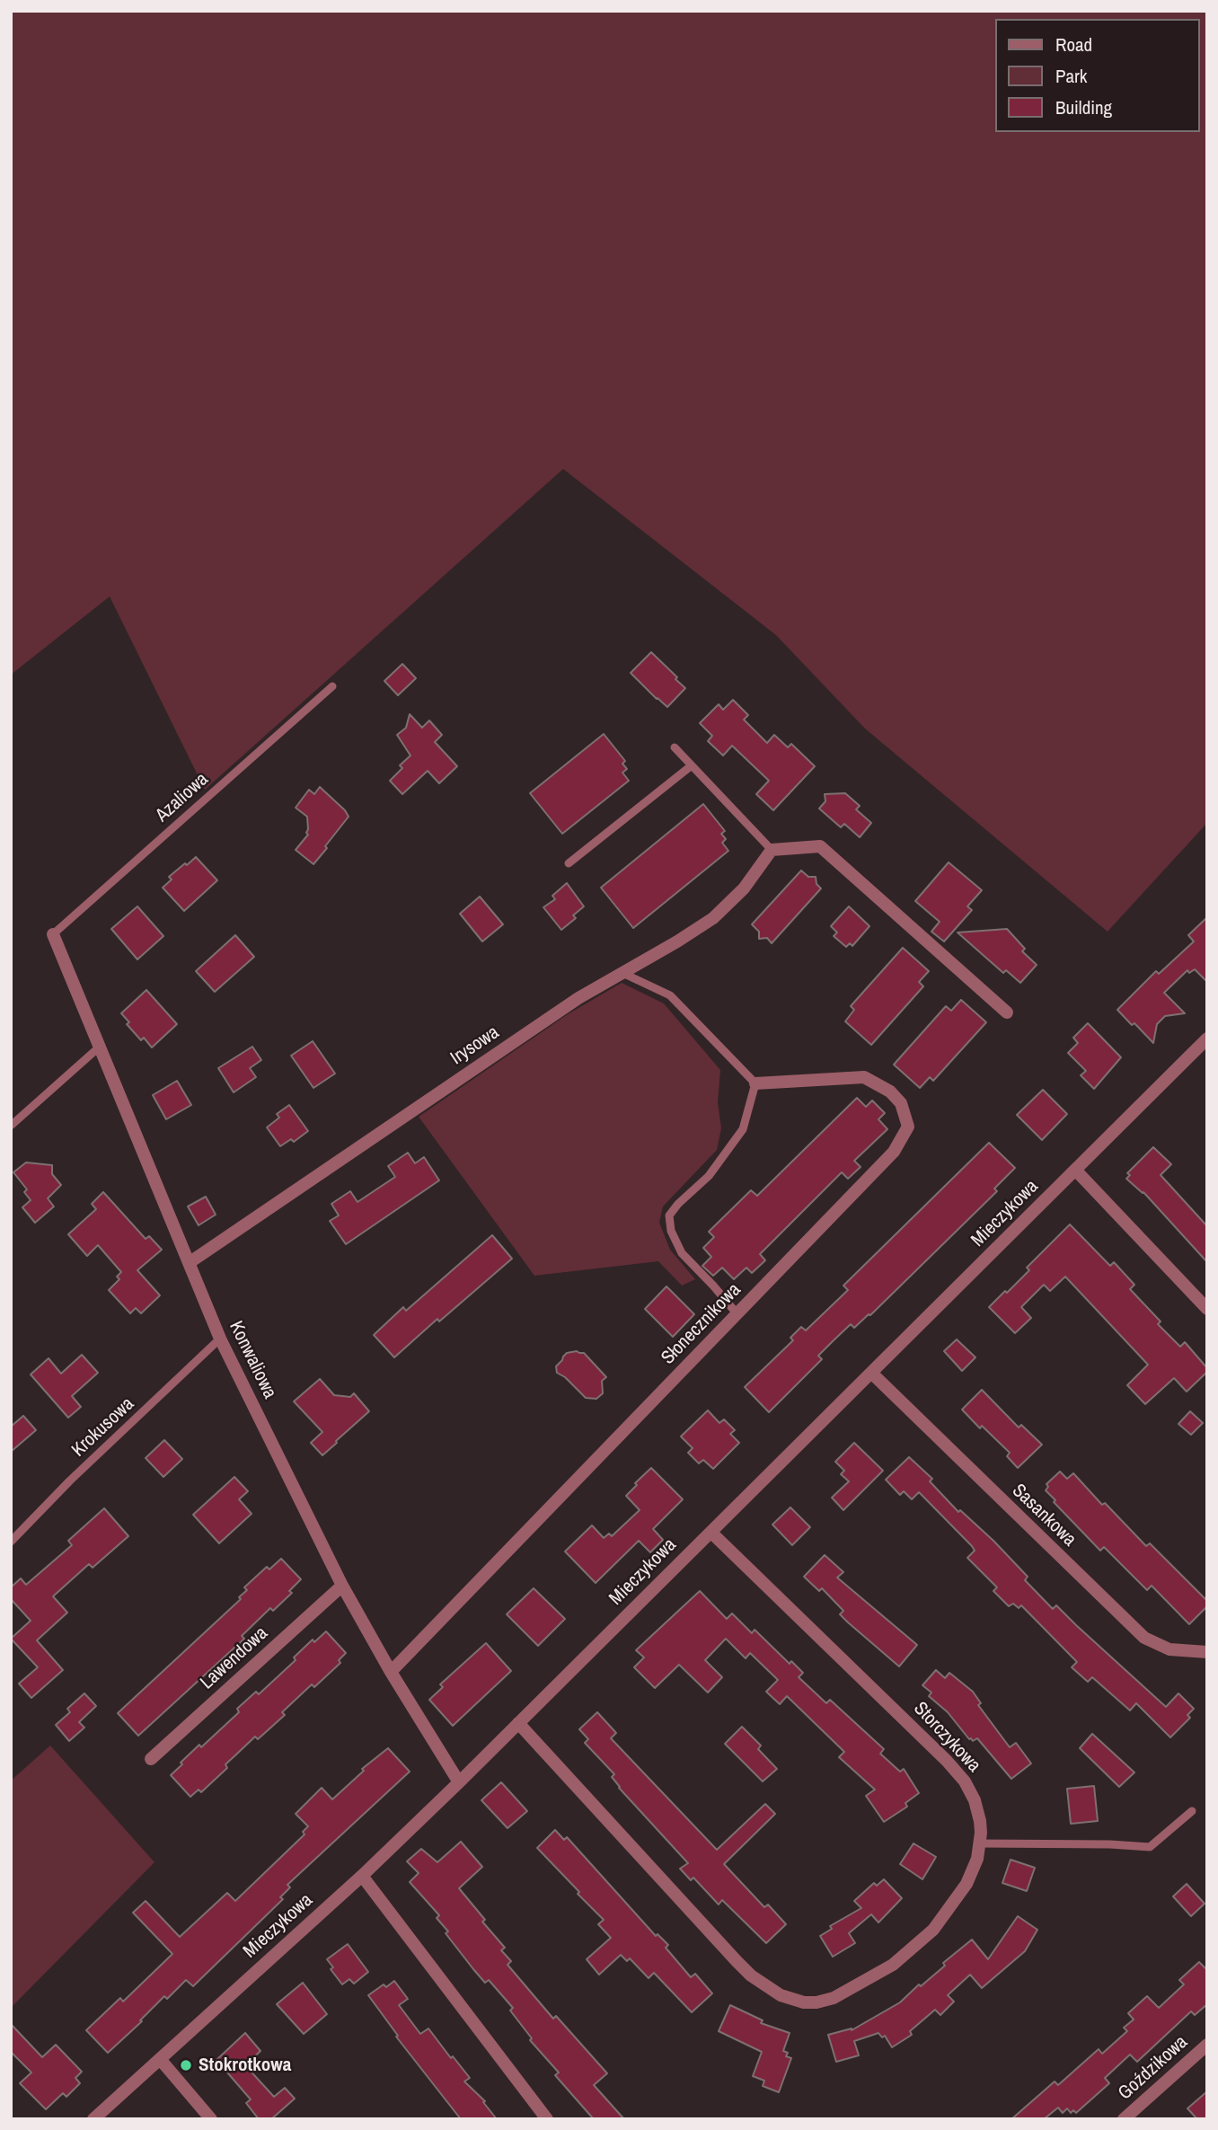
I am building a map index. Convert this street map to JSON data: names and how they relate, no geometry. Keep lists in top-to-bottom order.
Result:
{
  "streets": {
    "street": [
      "Irysowa",
      "Mieczykowa",
      "Słonecznikowa",
      "Konwaliowa",
      "Sasankowa",
      "Lawendowa",
      "Storczykowa",
      "Goździkowa"
    ],
    "lane": ["Azaliowa", "Krokusowa"]
  },
  "crossings": [
    ["Azaliowa", "Konwaliowa"],
    ["Irysowa", "Konwaliowa"],
    ["Mieczykowa", "Konwaliowa"],
    ["Mieczykowa", "Sasankowa"],
    ["Mieczykowa", "Storczykowa"],
    ["Słonecznikowa", "Konwaliowa"],
    ["Konwaliowa", "Krokusowa"],
    ["Konwaliowa", "Lawendowa"]
  ],
  "places": ["Stokrotkowa"],
  "legend": ["Road", "Park", "Building"]
}
